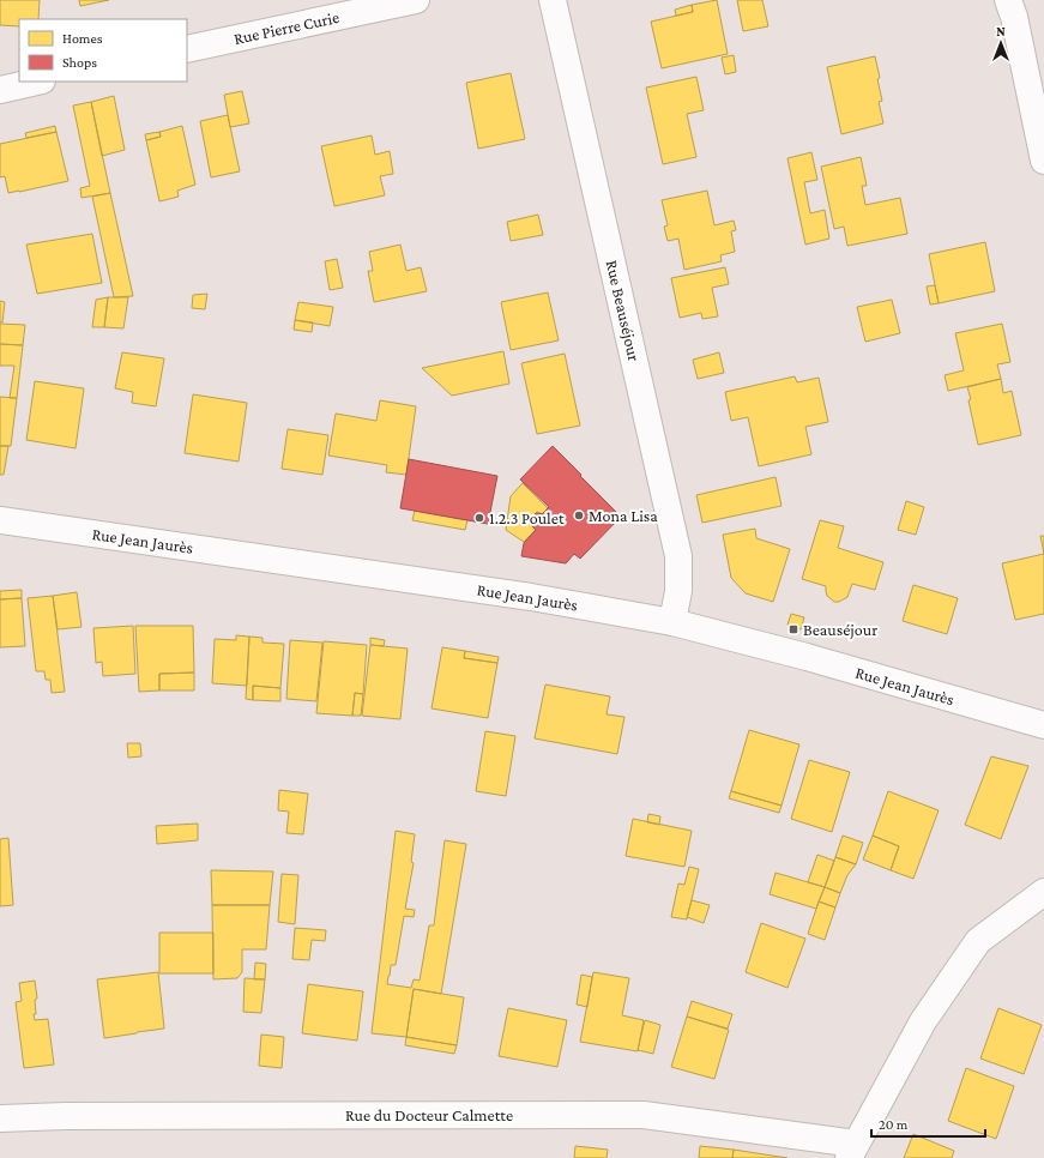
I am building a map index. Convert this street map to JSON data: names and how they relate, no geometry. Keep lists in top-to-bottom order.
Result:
{
  "streets": {
    "street": [
      "Rue Pierre Curie",
      "Rue Beauséjour",
      "Rue Jean Jaurès",
      "Rue du Docteur Calmette"
    ]
  },
  "crossings": [
    ["Rue Beauséjour", "Rue Jean Jaurès"]
  ],
  "places": {
    "other": ["Mona Lisa", "1.2.3 Poulet"],
    "transit": ["Beauséjour"]
  },
  "legend": ["Homes", "Shops"],
  "scale_bar": "20 m",
  "north": "top"
}
